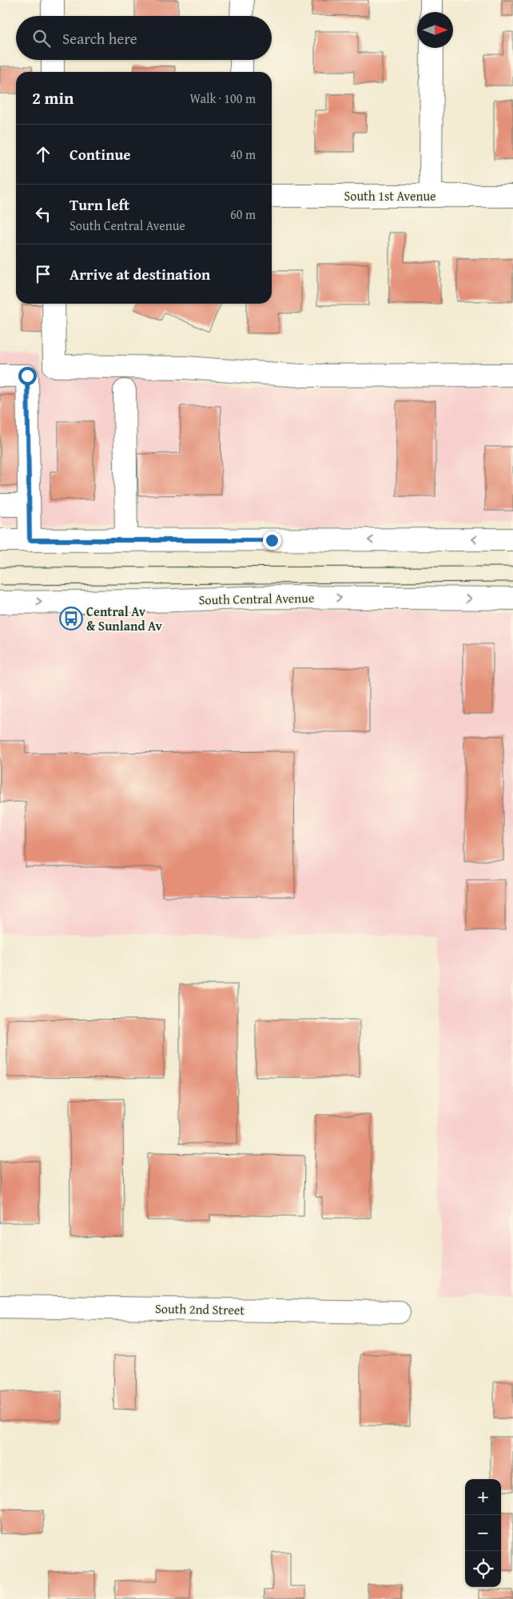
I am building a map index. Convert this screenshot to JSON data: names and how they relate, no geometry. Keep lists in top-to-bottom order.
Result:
{
  "streets": {
    "main road": ["South 1st Avenue", "South Central Avenue", "South 2nd Street"]
  },
  "places": {
    "bus stop": ["Central Av & Sunland Av"]
  },
  "north": "right",
  "page": {
    "search": "Search here",
    "heading": ["2 min", "Walk · 100 m"],
    "list": [
      ["Continue", "40 m"],
      ["Turn left", "South Central Avenue", "60 m"],
      "Arrive at destination"
    ],
    "map_buttons": ["+", "−"]
  }
}
